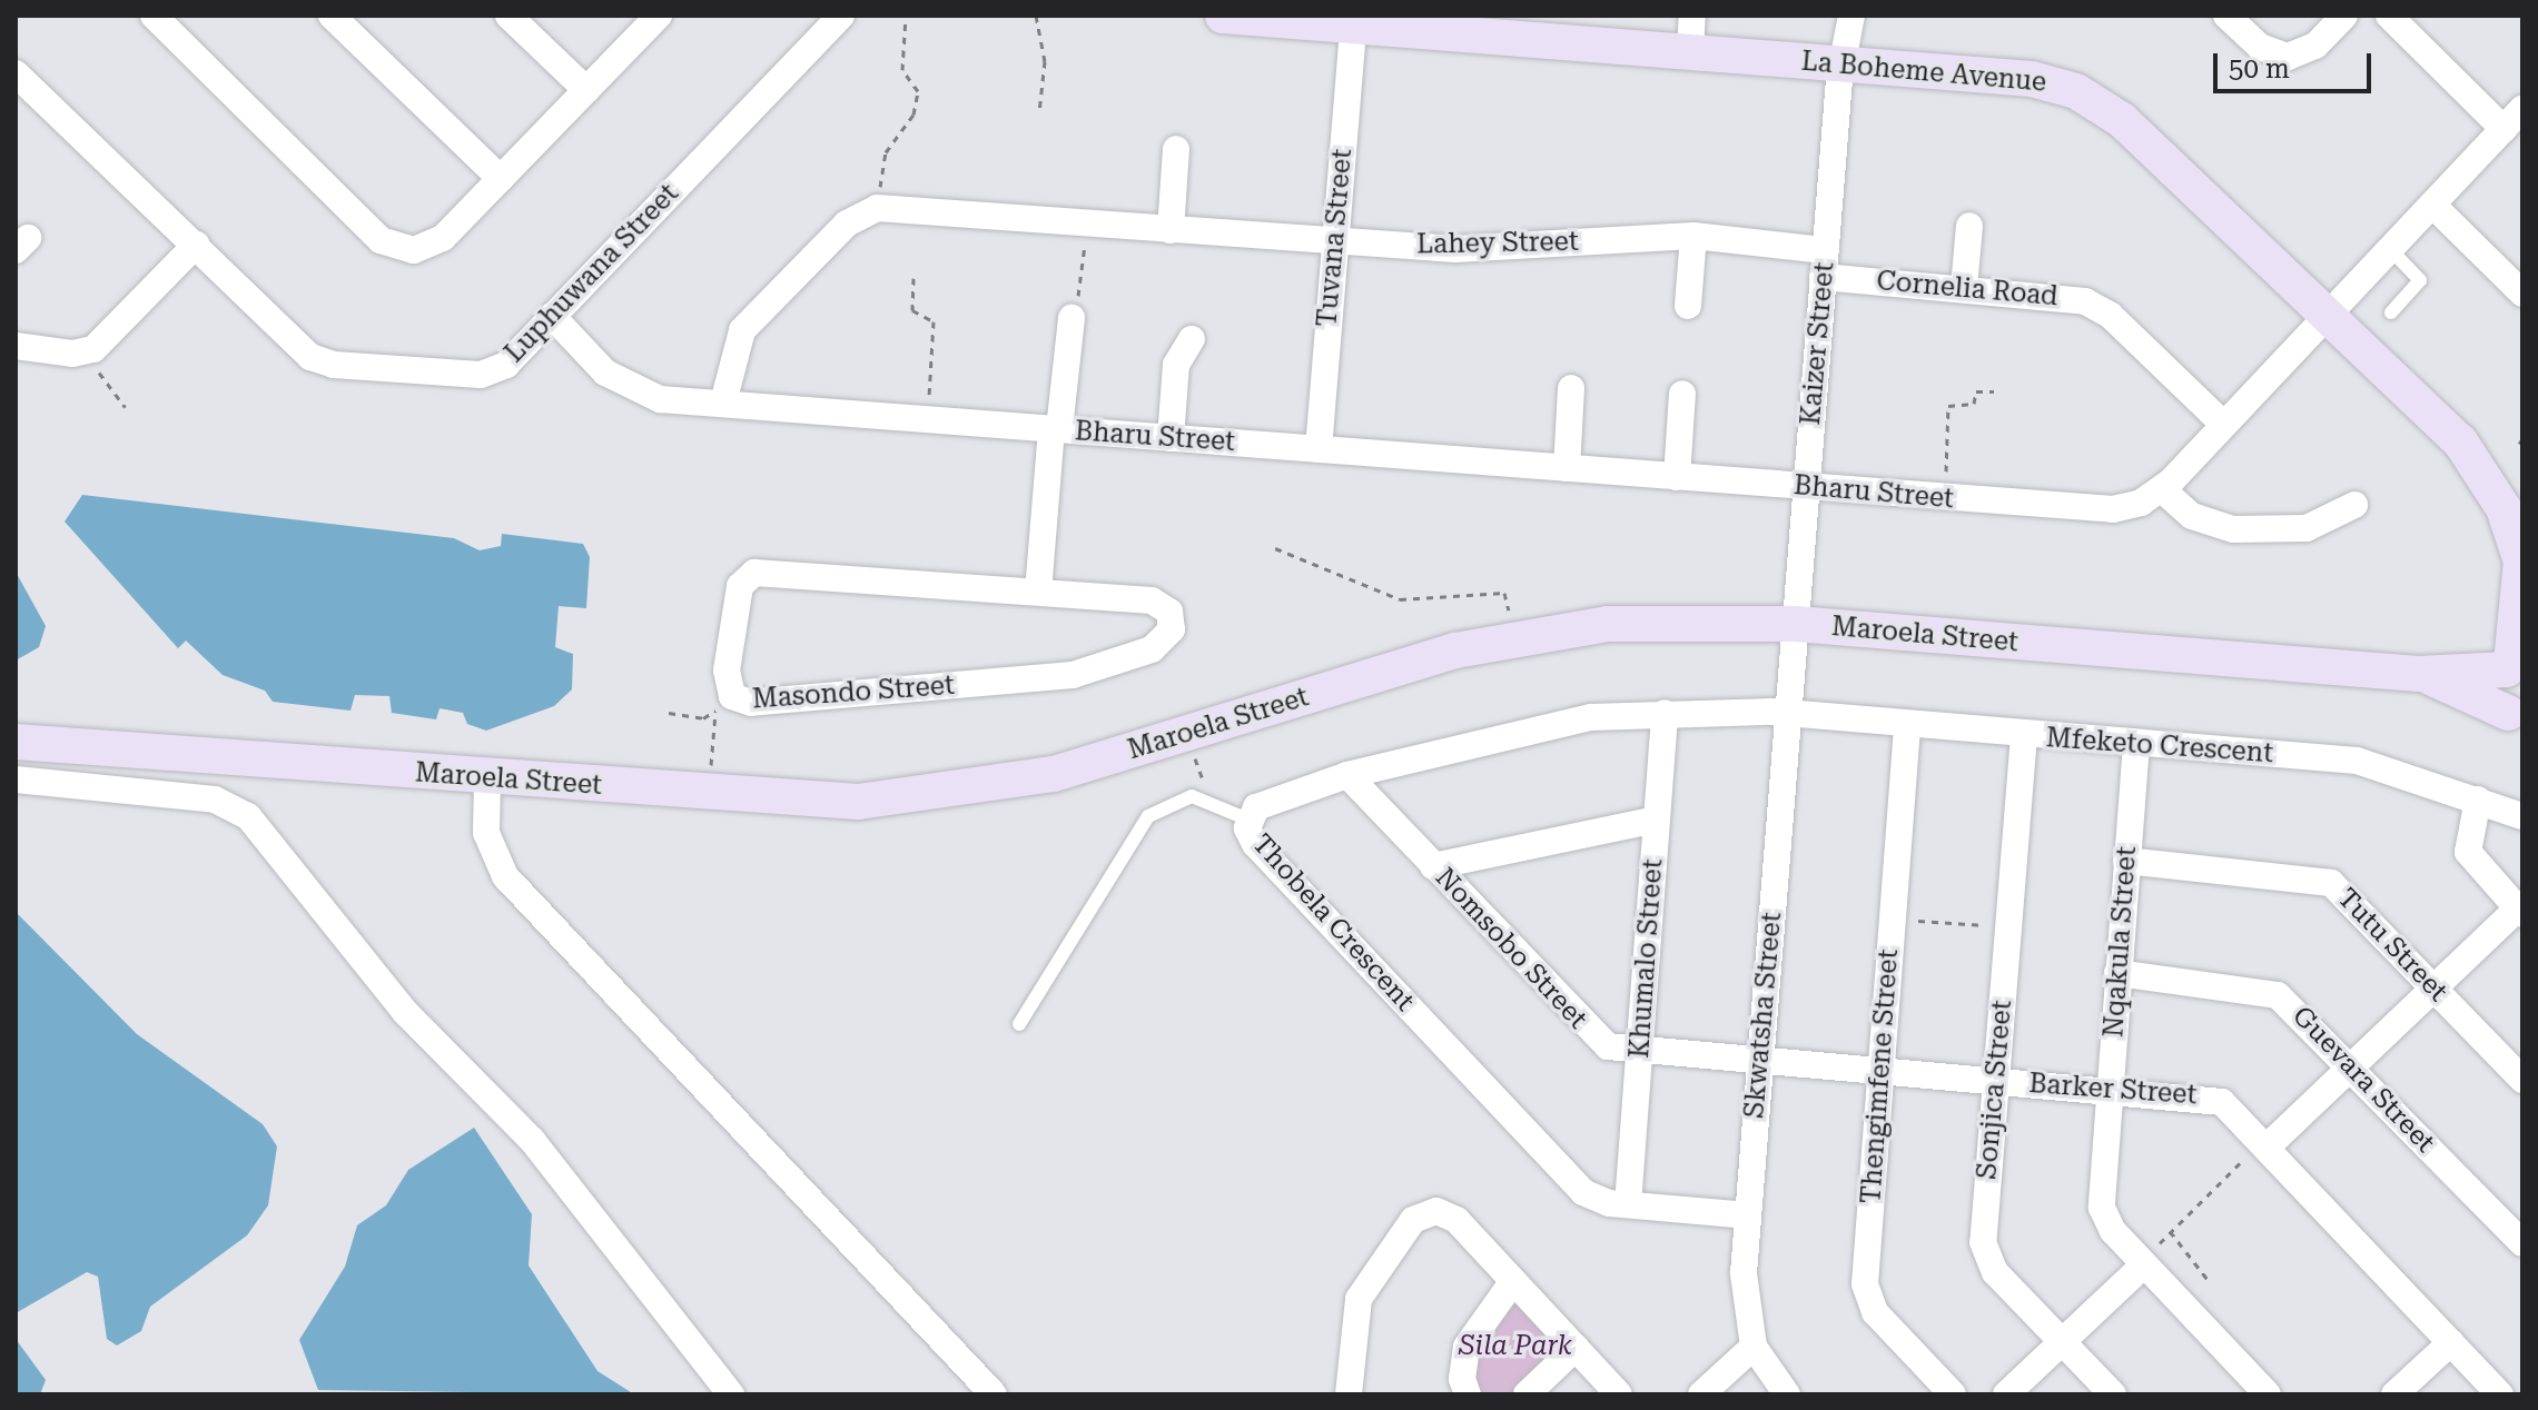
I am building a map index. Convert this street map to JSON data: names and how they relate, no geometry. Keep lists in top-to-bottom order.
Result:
{
  "streets": {
    "street": [
      "La Boheme Avenue",
      "Tuvana Street",
      "Lahey Street",
      "Luphuwana Street",
      "Cornelia Road",
      "Kaizer Street",
      "Bharu Street",
      "Maroela Street",
      "Masondo Street",
      "Mfeketo Crescent",
      "Thobela Crescent",
      "Nqakula Street",
      "Tutu Street",
      "Nomsobo Street",
      "Khumalo Street",
      "Skwatsha Street",
      "Thengimfene Street",
      "Guevara Street",
      "Sonjica Street",
      "Barker Street"
    ]
  },
  "crossings": [
    ["La Boheme Avenue", "Tuvana Street"],
    ["La Boheme Avenue", "Kaizer Street"],
    ["La Boheme Avenue", "Bharu Street"],
    ["La Boheme Avenue", "Maroela Street"],
    ["Tuvana Street", "Lahey Street"],
    ["Tuvana Street", "Bharu Street"],
    ["Lahey Street", "Kaizer Street"],
    ["Luphuwana Street", "Bharu Street"],
    ["Cornelia Road", "Kaizer Street"],
    ["Cornelia Road", "Bharu Street"],
    ["Kaizer Street", "Bharu Street"],
    ["Kaizer Street", "Maroela Street"],
    ["Kaizer Street", "Skwatsha Street"],
    ["Maroela Street", "Skwatsha Street"],
    ["Mfeketo Crescent", "Thobela Crescent"],
    ["Mfeketo Crescent", "Nqakula Street"],
    ["Mfeketo Crescent", "Skwatsha Street"],
    ["Mfeketo Crescent", "Thengimfene Street"],
    ["Mfeketo Crescent", "Sonjica Street"],
    ["Thobela Crescent", "Nomsobo Street"],
    ["Thobela Crescent", "Khumalo Street"],
    ["Thobela Crescent", "Skwatsha Street"],
    ["Nqakula Street", "Tutu Street"],
    ["Nqakula Street", "Guevara Street"],
    ["Nqakula Street", "Barker Street"],
    ["Nomsobo Street", "Khumalo Street"],
    ["Nomsobo Street", "Skwatsha Street"],
    ["Nomsobo Street", "Barker Street"],
    ["Skwatsha Street", "Barker Street"],
    ["Thengimfene Street", "Barker Street"],
    ["Sonjica Street", "Barker Street"]
  ],
  "parks": ["Sila Park"],
  "scale_bar": "50 m"
}
